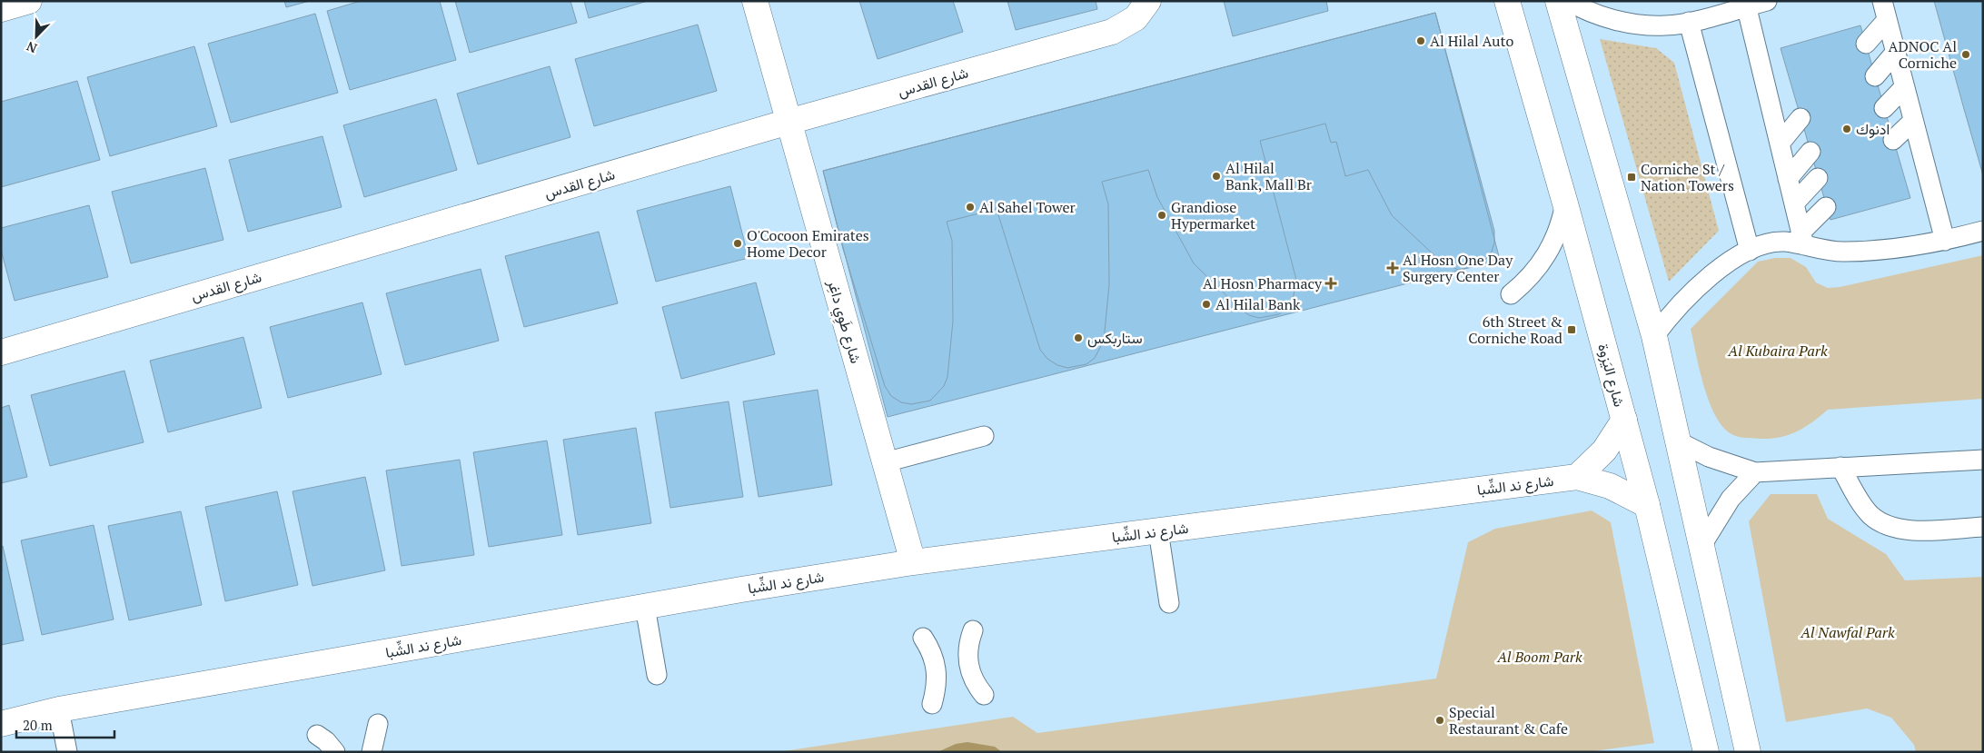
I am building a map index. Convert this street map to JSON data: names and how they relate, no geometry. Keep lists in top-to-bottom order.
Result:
{
  "streets": {
    "street": [
      "شارع القدس",
      "شارع طَوِي داغِر",
      "شارع اليَزوة",
      "شارع ند الشِّبا"
    ]
  },
  "crossings": [
    ["شارع القدس", "شارع طَوِي داغِر"],
    ["شارع طَوِي داغِر", "شارع ند الشِّبا"],
    ["شارع اليَزوة", "شارع ند الشِّبا"]
  ],
  "parks": ["Al Kubaira Park", "Al Nawfal Park", "Al Boom Park"],
  "places": {
    "other": [
      "Al Hilal Auto",
      "ADNOC Al Corniche",
      "ادنوك",
      "Al Hilal Bank, Mall Br",
      "Al Sahel Tower",
      "Grandiose Hypermarket",
      "O'Cocoon Emirates Home Decor",
      "Al Hilal Bank",
      "ستاربكس",
      "Special Restaurant & Cafe"
    ],
    "transit": ["Corniche St / Nation Towers", "6th Street & Corniche Road"],
    "health": ["Al Hosn One Day Surgery Center", "Al Hosn Pharmacy"]
  },
  "scale_bar": "20 m",
  "north": "bottom left"
}
